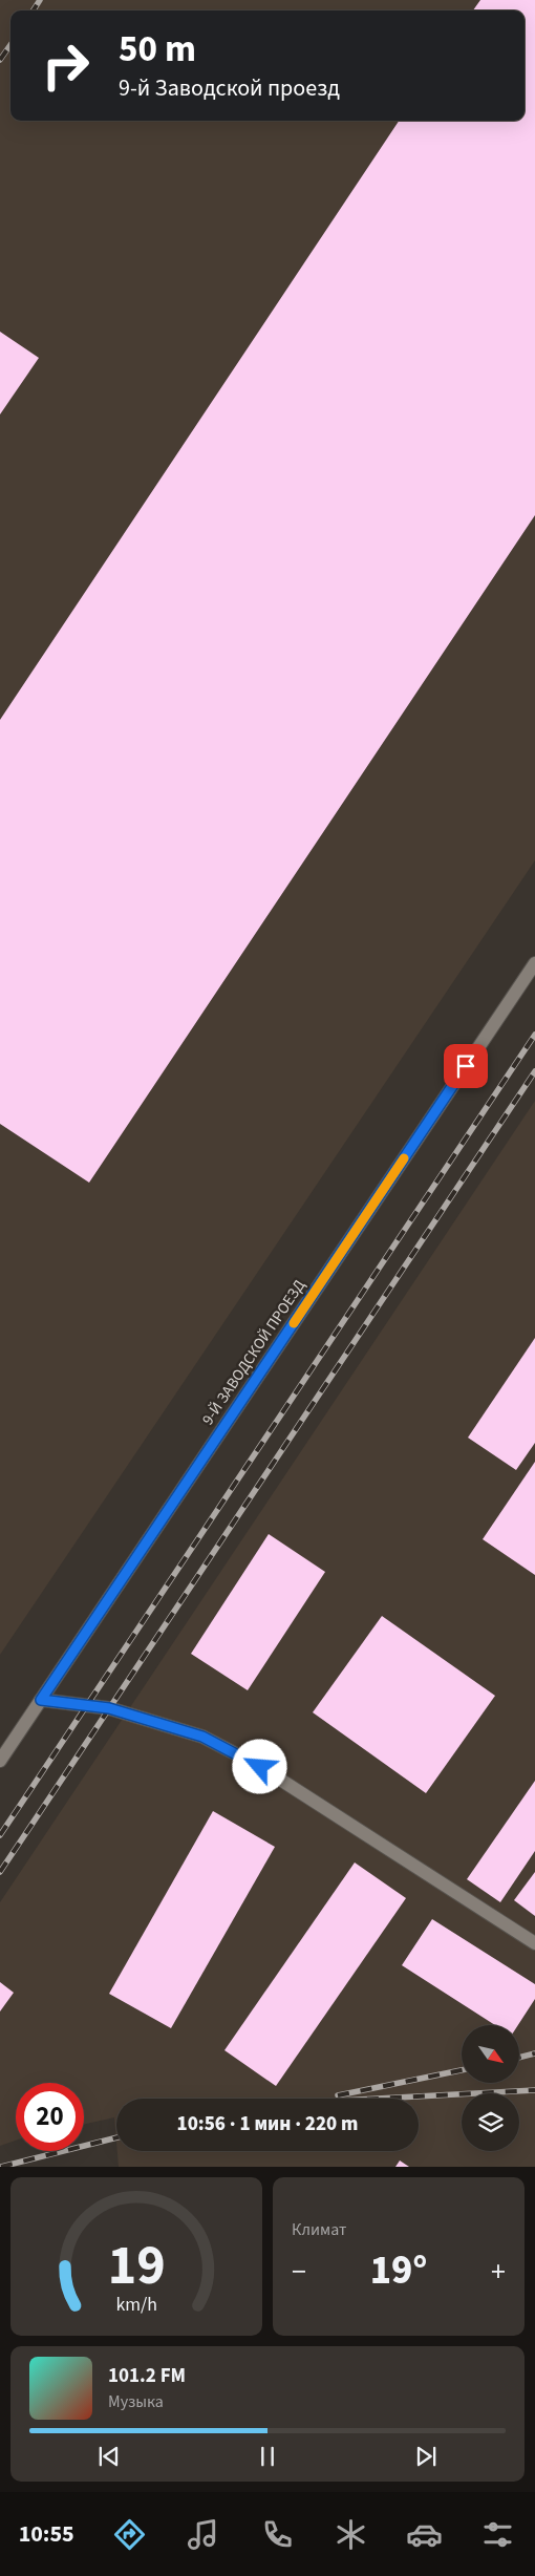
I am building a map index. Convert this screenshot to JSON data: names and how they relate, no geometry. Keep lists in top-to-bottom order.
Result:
{
  "streets": {
    "lane": ["9-Й ЗАВОДСКОЙ ПРОЕЗД"]
  },
  "north": "bottom right",
  "page": {
    "turn": ["50 m", "9-й Заводской проезд"],
    "limit": "20",
    "trip": "10:56 · 1 мин · 220 m",
    "tile": "Климат",
    "heat": ["−", "19°", "+"],
    "song": ["101.2 FM", "Музыка"],
    "tabs": "10:55",
    "gauge": ["19", "km/h"]
  }
}
